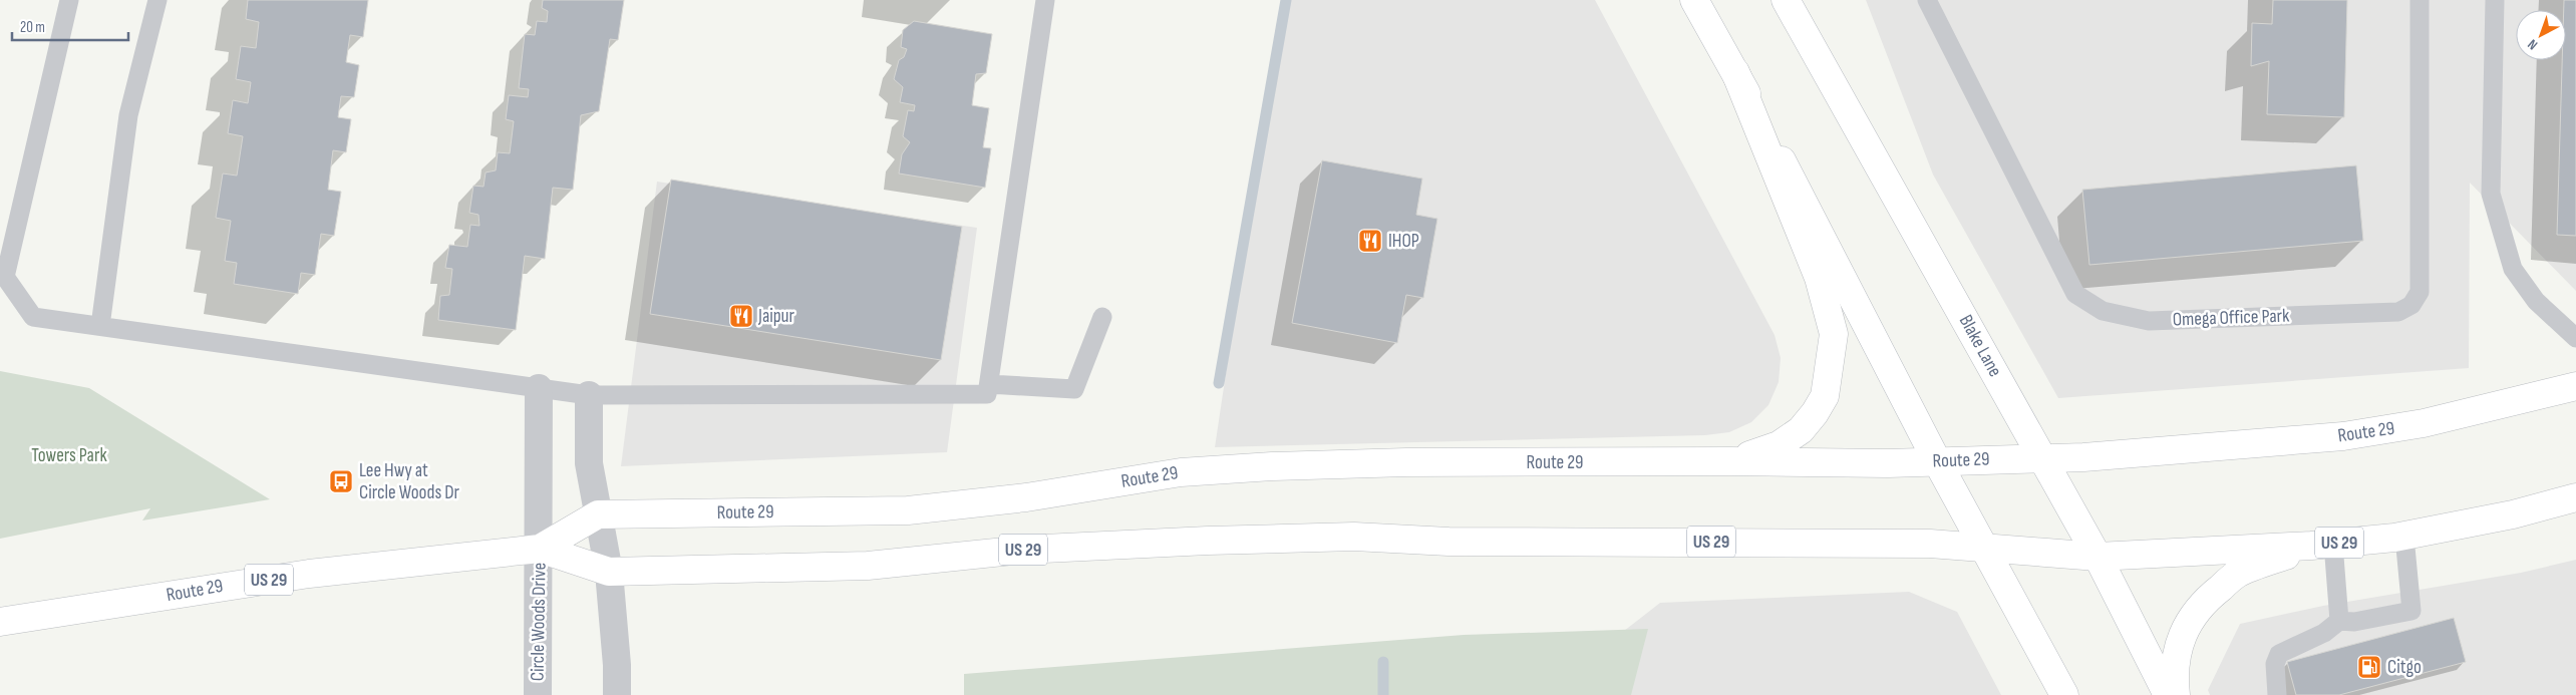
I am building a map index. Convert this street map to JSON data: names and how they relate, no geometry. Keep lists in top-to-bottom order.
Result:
{
  "streets": {
    "main road": ["Blake Lane", "Route 29", "US 29"],
    "street": ["Circle Woods Drive"],
    "lane": ["Omega Office Park"]
  },
  "crossings": [
    ["Blake Lane", "Route 29"],
    ["Route 29", "Circle Woods Drive"]
  ],
  "parks": ["Towers Park"],
  "places": {
    "restaurant": ["IHOP", "Jaipur"],
    "bus stop": ["Lee Hwy at Circle Woods Dr"],
    "fuel station": ["Citgo"]
  },
  "scale_bar": "20 m",
  "north": "bottom left"
}
